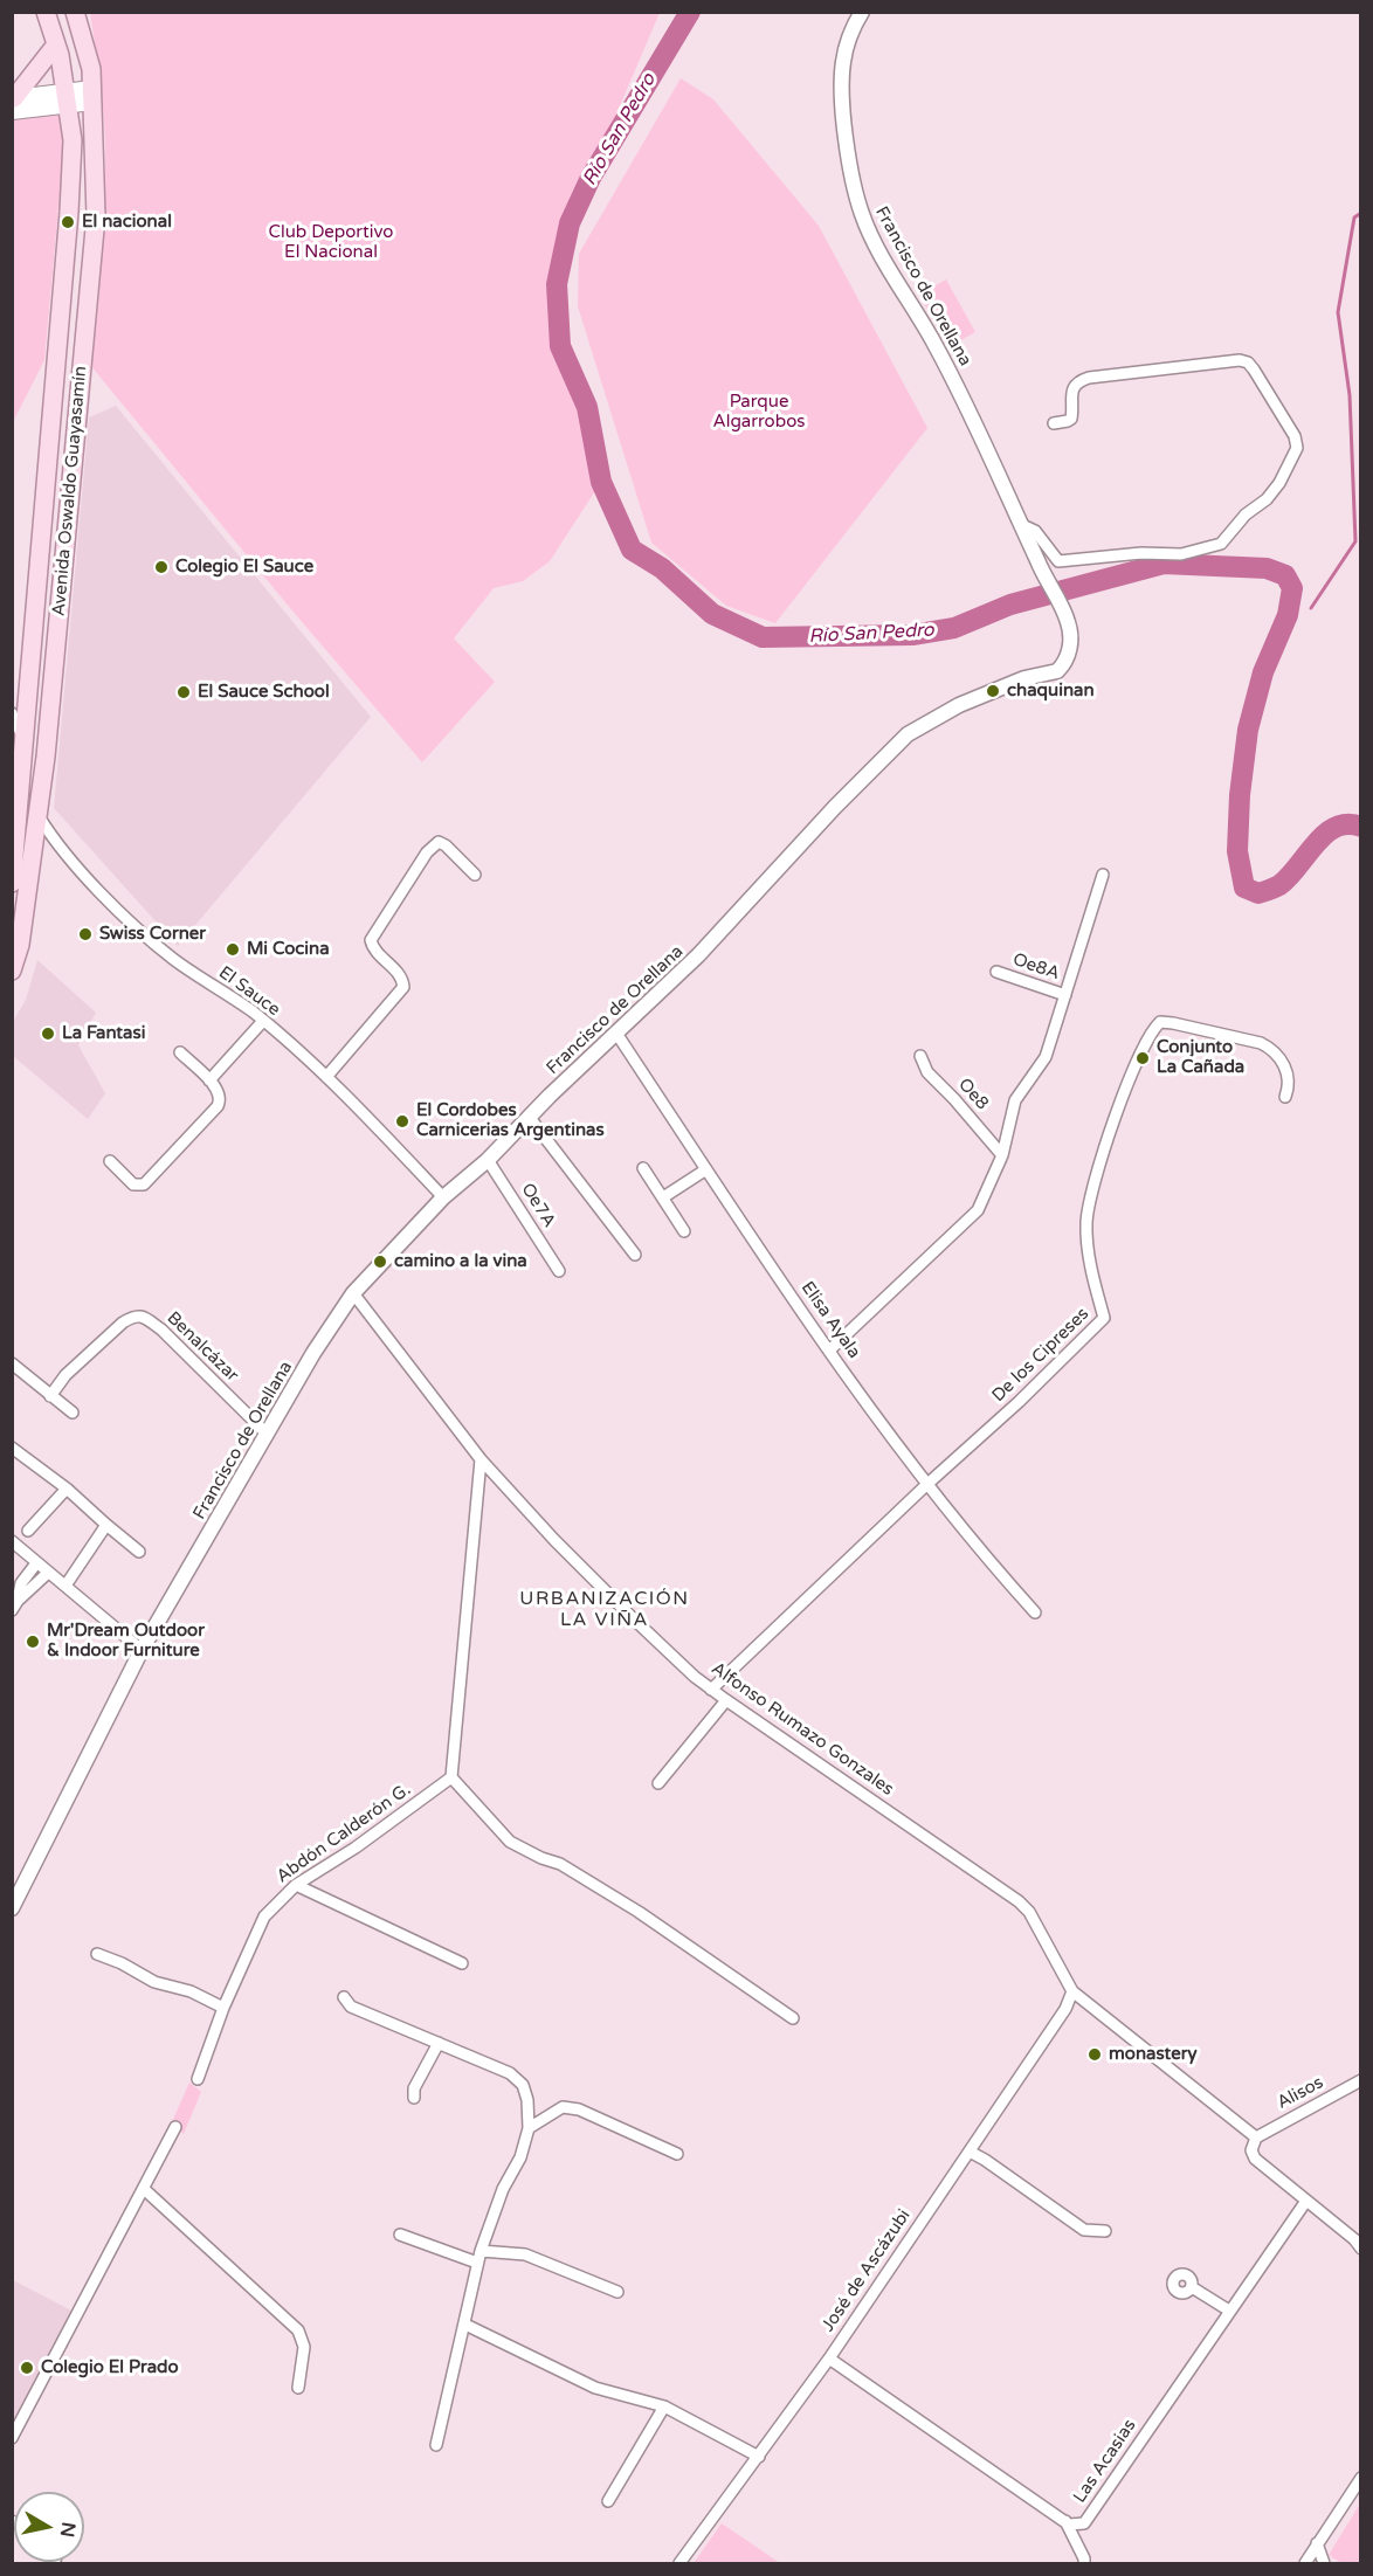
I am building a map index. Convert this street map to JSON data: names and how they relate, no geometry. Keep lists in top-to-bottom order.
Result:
{
  "streets": {
    "main road": ["Avenida Oswaldo Guayasamín"],
    "street": [
      "Francisco de Orellana",
      "Oe8A",
      "El Sauce",
      "Oe8",
      "Oe7A",
      "Elisa Ayala",
      "Benalcázar",
      "De los Cipreses",
      "Alfonso Rumazo Gonzales",
      "Abdón Calderón G.",
      "Alisos",
      "José de Ascázubi",
      "Las Acasias"
    ]
  },
  "crossings": [
    ["Francisco de Orellana", "El Sauce"],
    ["Francisco de Orellana", "Oe7A"],
    ["Francisco de Orellana", "Elisa Ayala"],
    ["Francisco de Orellana", "Benalcázar"],
    ["Francisco de Orellana", "Alfonso Rumazo Gonzales"],
    ["Avenida Oswaldo Guayasamín", "El Sauce"],
    ["Elisa Ayala", "De los Cipreses"],
    ["De los Cipreses", "Alfonso Rumazo Gonzales"],
    ["Alfonso Rumazo Gonzales", "José de Ascázubi"],
    ["José de Ascázubi", "Las Acasias"]
  ],
  "districts": ["URBANIZACIÓN LA VIÑA"],
  "water": ["Río San Pedro"],
  "parks": ["Club Deportivo El Nacional", "Parque Algarrobos"],
  "places": [
    "El nacional",
    "Colegio El Sauce",
    "chaquinan",
    "El Sauce School",
    "Swiss Corner",
    "Mi Cocina",
    "La Fantasi",
    "Conjunto La Cañada",
    "El Cordobes Carnicerias Argentinas",
    "camino a la vina",
    "Mr'Dream Outdoor & Indoor Furniture",
    "monastery",
    "Colegio El Prado"
  ],
  "north": "right"
}
